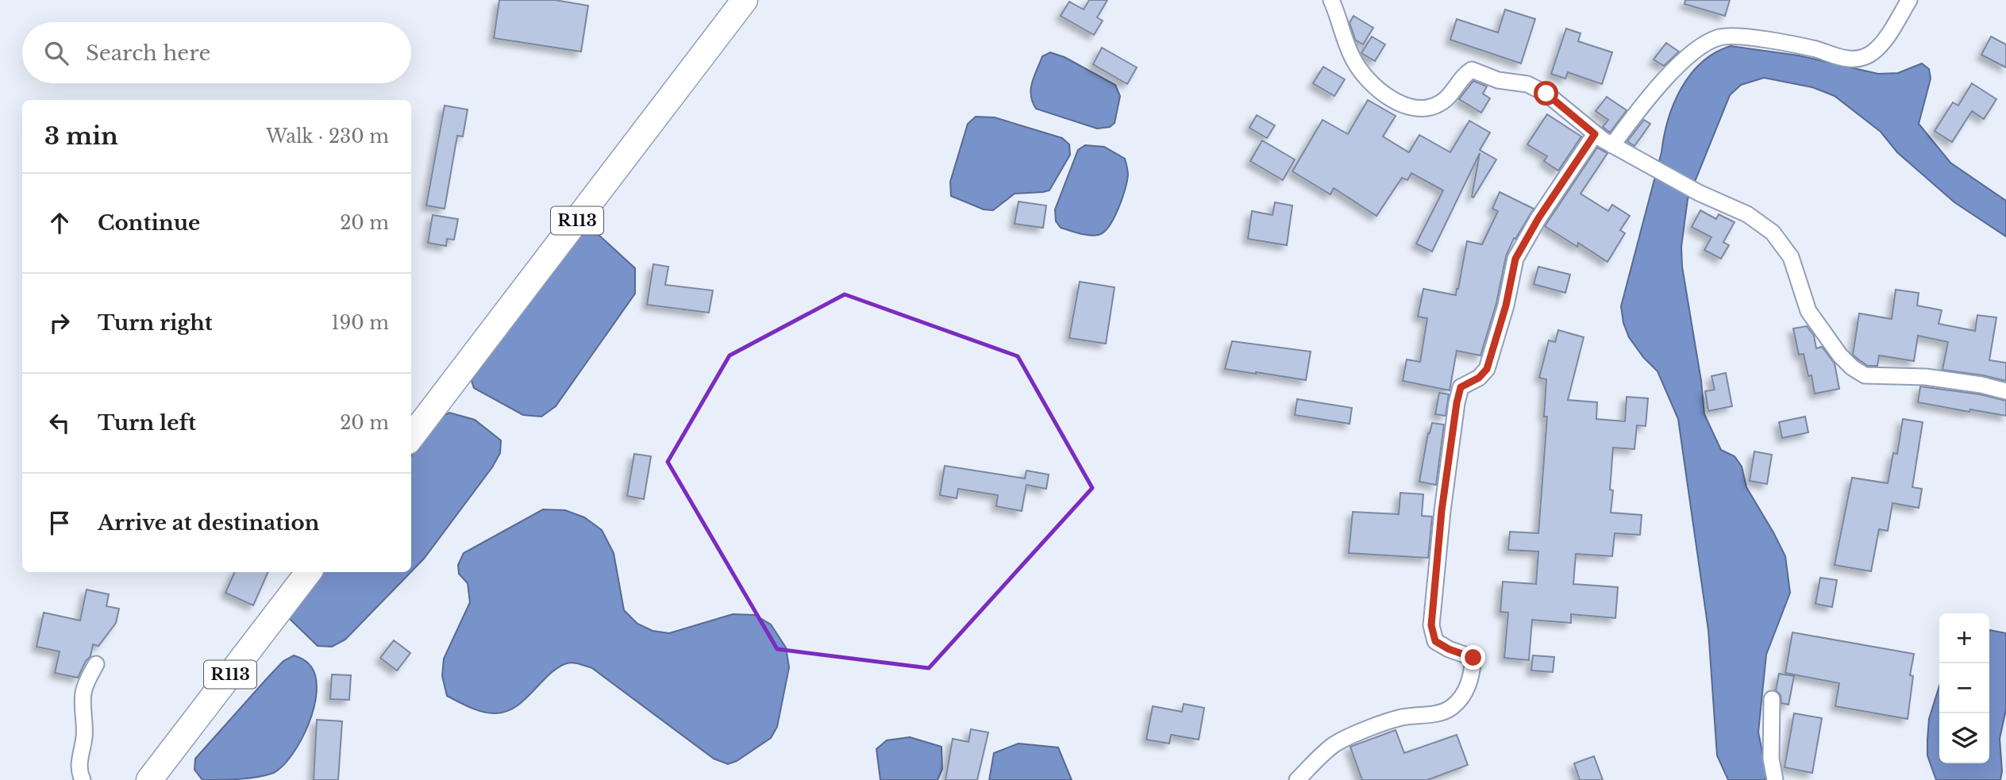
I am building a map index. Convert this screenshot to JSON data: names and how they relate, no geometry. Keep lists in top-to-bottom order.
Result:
{
  "streets": {
    "main road": ["R113"]
  },
  "page": {
    "search": "Search here",
    "heading": ["3 min", "Walk · 230 m"],
    "list": [
      ["Continue", "20 m"],
      ["Turn right", "190 m"],
      ["Turn left", "20 m"],
      "Arrive at destination"
    ],
    "map_buttons": ["+", "−"]
  }
}
